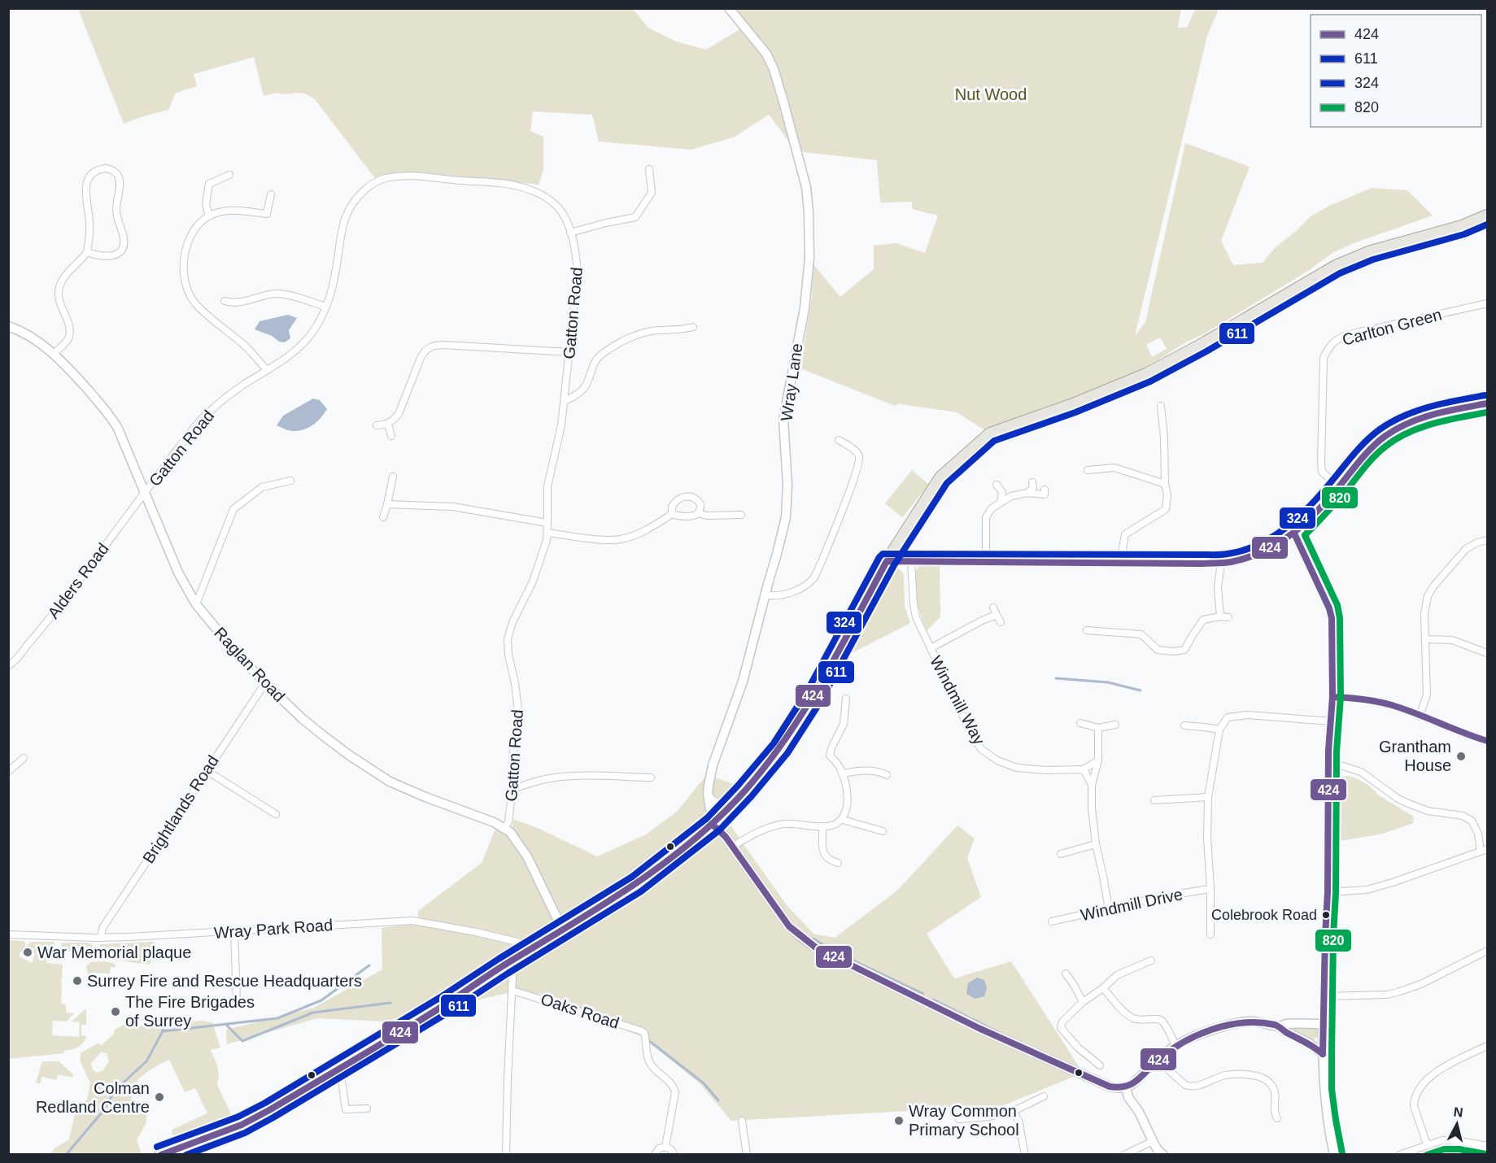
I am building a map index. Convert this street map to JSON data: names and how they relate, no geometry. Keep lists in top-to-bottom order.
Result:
{
  "streets": {
    "street": [
      "Gatton Road",
      "Carlton Green",
      "Wray Lane",
      "Alders Road",
      "Raglan Road",
      "Windmill Way",
      "Brightlands Road",
      "Windmill Drive",
      "Wray Park Road",
      "Oaks Road"
    ]
  },
  "crossings": [
    ["Gatton Road", "Alders Road"],
    ["Gatton Road", "Raglan Road"],
    ["Alders Road", "Raglan Road"],
    ["Raglan Road", "Brightlands Road"],
    ["Brightlands Road", "Wray Park Road"]
  ],
  "parks": ["Nut Wood"],
  "places": [
    "Grantham House",
    "Colebrook Road",
    "War Memorial plaque",
    "Surrey Fire and Rescue Headquarters",
    "The Fire Brigades of Surrey",
    "Colman Redland Centre",
    "Wray Common Primary School"
  ],
  "lines": [
    "transit line 611",
    "transit line 324",
    "transit line 424",
    "transit line 820"
  ],
  "legend": [
    "424",
    "611",
    "324",
    "820"
  ],
  "north": "top"
}
